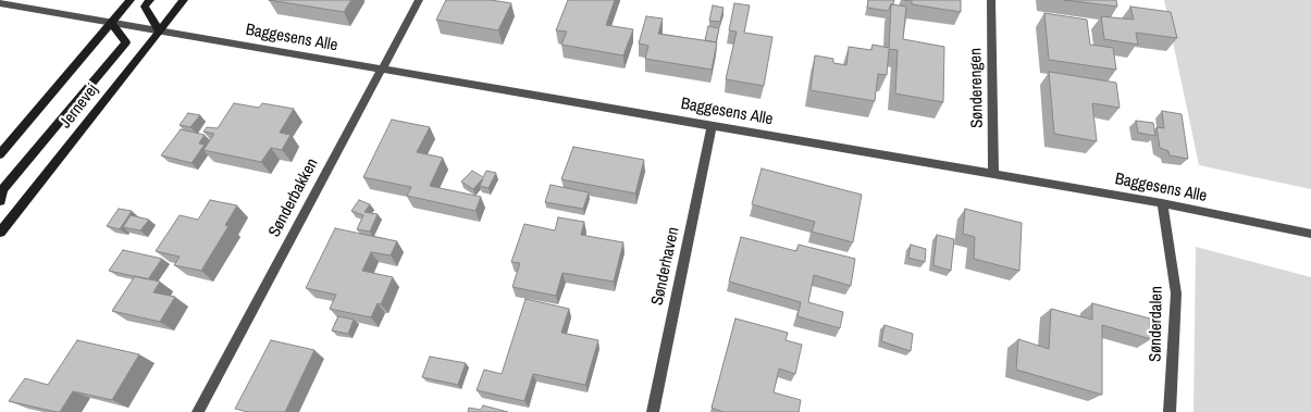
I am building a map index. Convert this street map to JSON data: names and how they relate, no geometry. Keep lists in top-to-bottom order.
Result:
{
  "streets": {
    "main road": ["Jernevej"],
    "street": [
      "Baggesens Alle",
      "Sønderengen",
      "Sønderbakken",
      "Sønderhaven",
      "Sønderdalen"
    ]
  },
  "crossings": [
    ["Baggesens Alle", "Sønderengen"],
    ["Baggesens Alle", "Jernevej"],
    ["Baggesens Alle", "Sønderbakken"],
    ["Baggesens Alle", "Sønderhaven"],
    ["Baggesens Alle", "Sønderdalen"]
  ]
}
